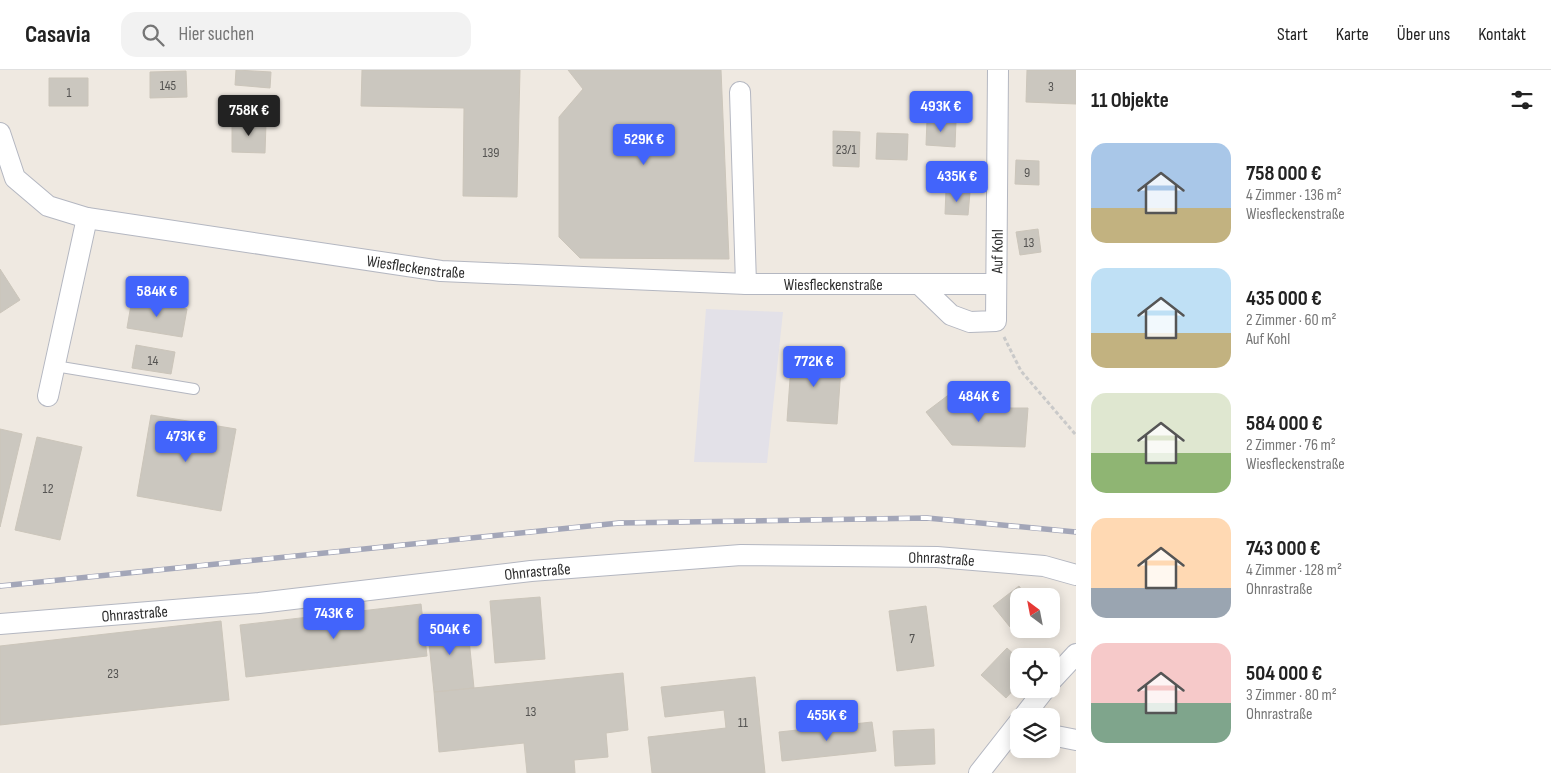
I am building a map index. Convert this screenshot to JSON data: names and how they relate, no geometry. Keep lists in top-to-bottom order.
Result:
{
  "streets": {
    "street": ["Auf Kohl", "Wiesfleckenstraße", "Ohnrastraße"]
  },
  "crossings": [
    ["Auf Kohl", "Wiesfleckenstraße"]
  ],
  "house_numbers": [
    "145",
    "3",
    "1",
    "23/1",
    "139",
    "9",
    "13",
    "14",
    "12",
    "7",
    "23",
    "13",
    "11"
  ],
  "north": "top left",
  "page": {
    "header": "Casavia",
    "search": "Hier suchen",
    "nav": [
      "Start",
      "Karte",
      "Über uns",
      "Kontakt"
    ],
    "heading": "11 Objekte",
    "price": [
      "493K €",
      "758K €",
      "529K €",
      "435K €",
      "584K €",
      "772K €",
      "484K €",
      "473K €",
      "743K €",
      "504K €",
      "455K €"
    ],
    "list": [
      {
        "name": "758 000 €",
        "note": "4 Zimmer · 136 m² · Wiesfleckenstraße"
      },
      {
        "name": "435 000 €",
        "note": "2 Zimmer · 60 m² · Auf Kohl"
      },
      {
        "name": "584 000 €",
        "note": "2 Zimmer · 76 m² · Wiesfleckenstraße"
      },
      {
        "name": "743 000 €",
        "note": "4 Zimmer · 128 m² · Ohnrastraße"
      },
      {
        "name": "504 000 €",
        "note": "3 Zimmer · 80 m² · Ohnrastraße"
      }
    ]
  }
}
